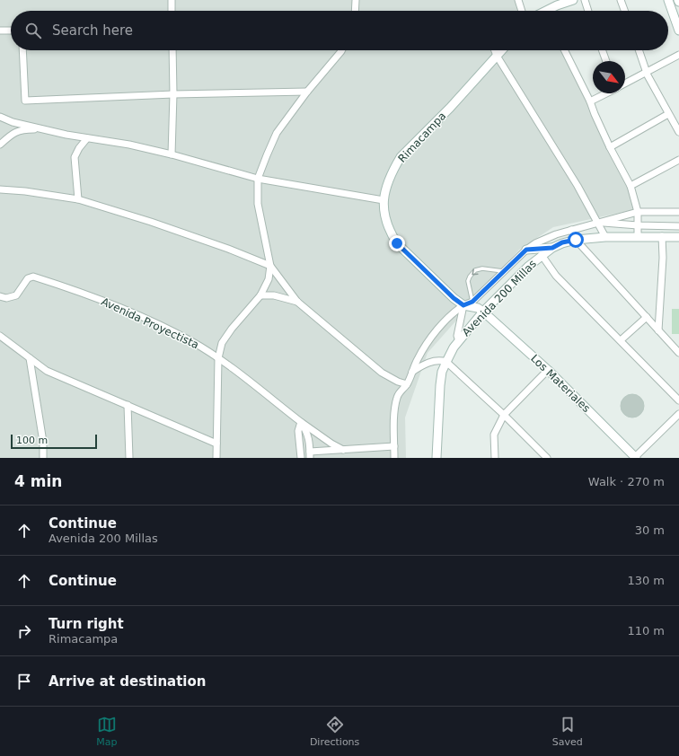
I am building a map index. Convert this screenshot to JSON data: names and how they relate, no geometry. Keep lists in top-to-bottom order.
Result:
{
  "streets": {
    "street": [
      "Rimacampa",
      "Avenida 200 Millas",
      "Avenida Proyectista",
      "Los Materiales"
    ]
  },
  "crossings": [
    ["Rimacampa", "Avenida 200 Millas"],
    ["Rimacampa", "Los Materiales"],
    ["Avenida 200 Millas", "Los Materiales"]
  ],
  "scale_bar": "100 m",
  "north": "bottom right",
  "page": {
    "search": "Search here",
    "scale": "100 m",
    "heading": ["4 min", "Walk · 270 m"],
    "list": [
      ["Continue", "Avenida 200 Millas", "30 m"],
      ["Continue", "130 m"],
      ["Turn right", "Rimacampa", "110 m"],
      "Arrive at destination"
    ],
    "nav": ["Map", "Directions", "Saved"]
  }
}
